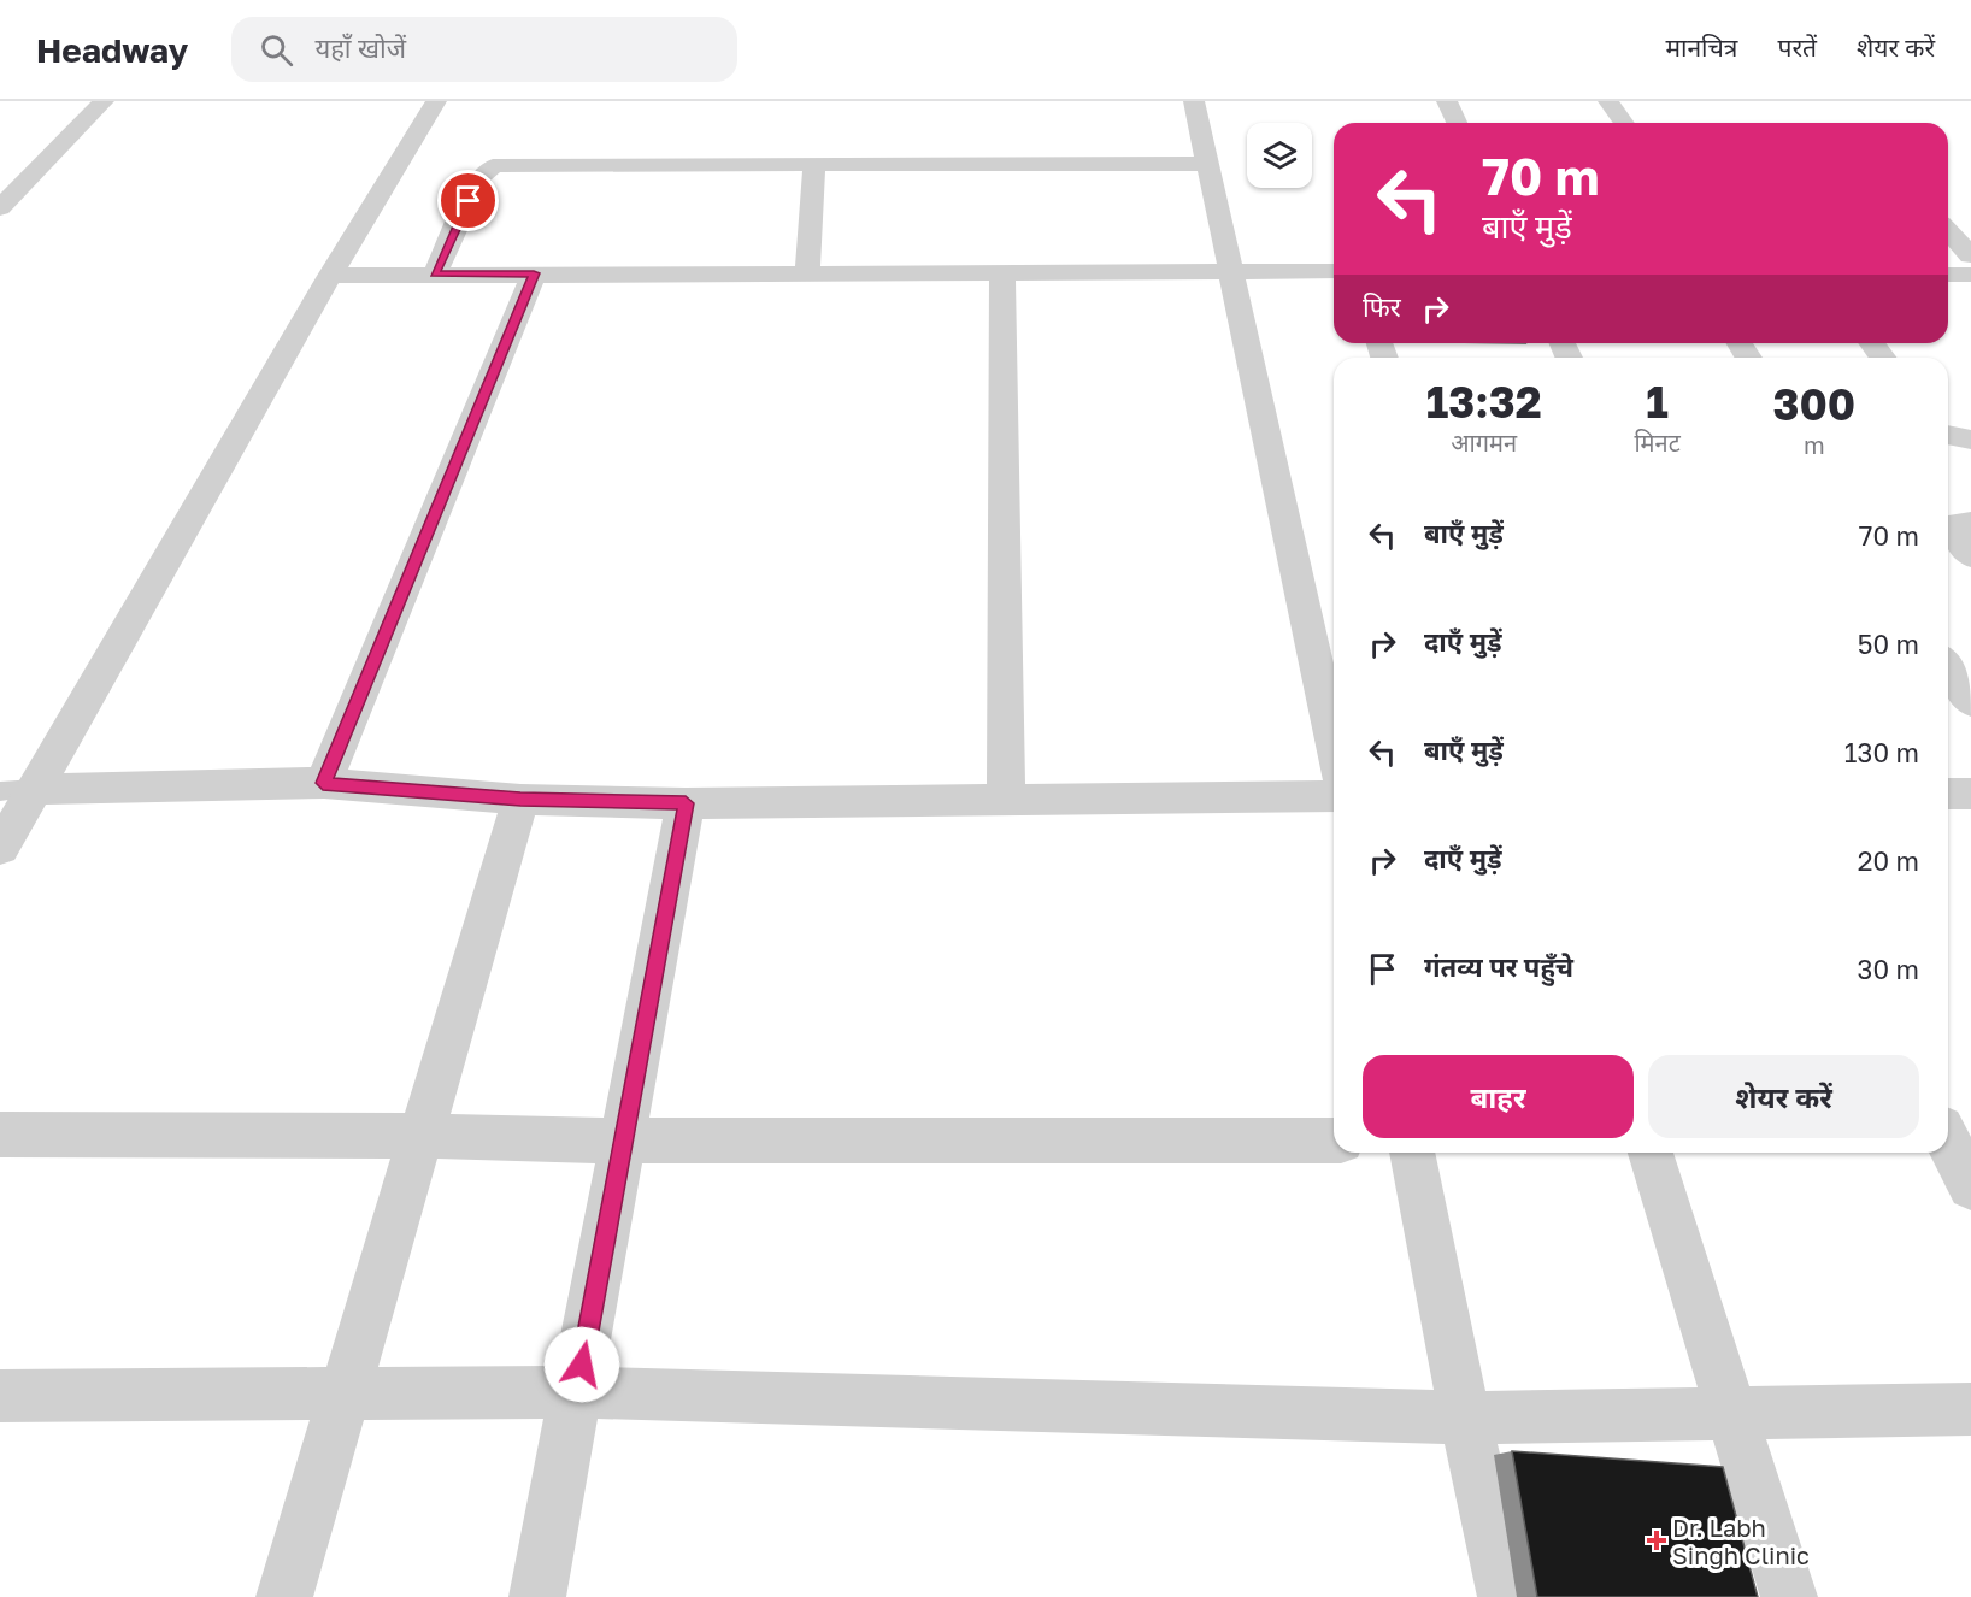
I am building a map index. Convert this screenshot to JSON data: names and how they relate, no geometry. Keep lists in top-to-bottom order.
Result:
{
  "places": {
    "health": ["Dr. Labh Singh Clinic"]
  },
  "page": {
    "header": "Headway",
    "search": "यहाँ खोजें",
    "nav": ["मानचित्र", "परतें", "शेयर करें"],
    "turn": ["70 m", "बाएँ मुड़ें"],
    "then": "फिर",
    "eta": [
      "13:32",
      "आगमन",
      "1",
      "मिनट",
      "300",
      "m"
    ],
    "list": [
      {
        "name": "बाएँ मुड़ें",
        "value": "70 m"
      },
      {
        "name": "दाएँ मुड़ें",
        "value": "50 m"
      },
      {
        "name": "बाएँ मुड़ें",
        "value": "130 m"
      },
      {
        "name": "दाएँ मुड़ें",
        "value": "20 m"
      },
      {
        "name": "गंतव्य पर पहुँचे",
        "value": "30 m"
      }
    ],
    "buttons": ["बाहर", "शेयर करें"]
  }
}
